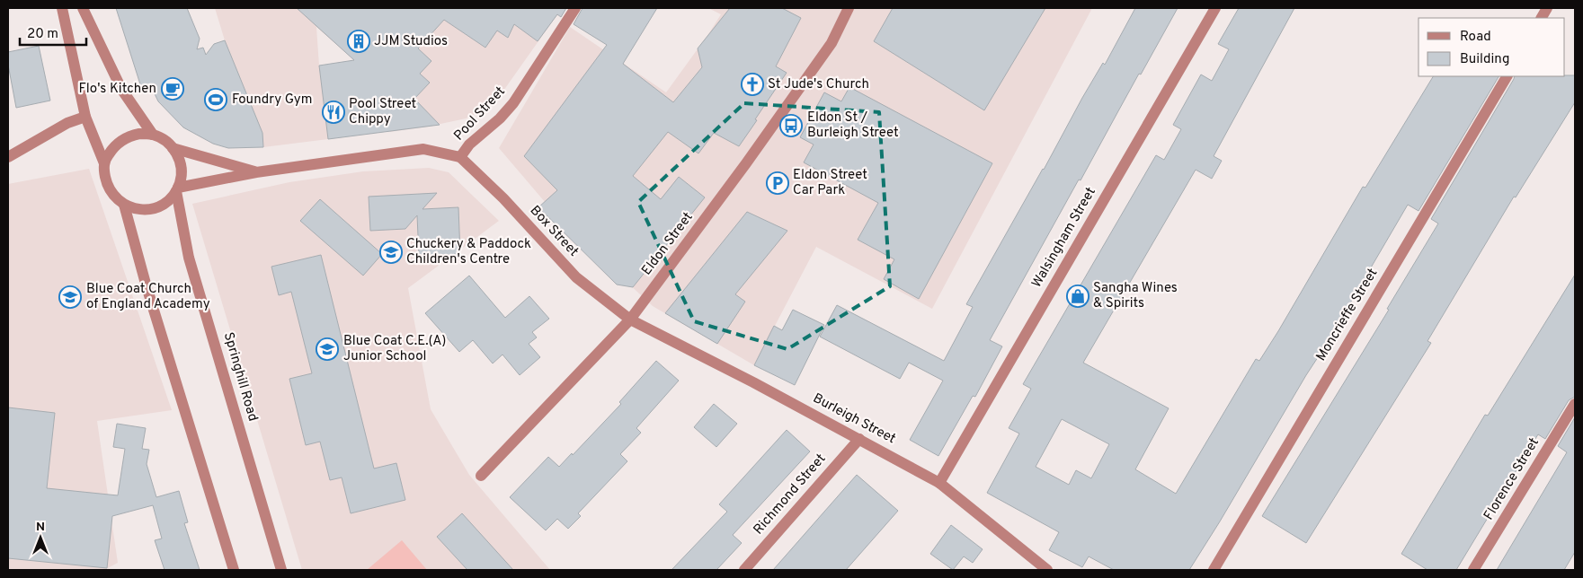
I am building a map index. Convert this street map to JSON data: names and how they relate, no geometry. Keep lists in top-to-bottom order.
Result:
{
  "streets": {
    "street": [
      "Pool Street",
      "Box Street",
      "Walsingham Street",
      "Eldon Street",
      "Moncrieffe Street",
      "Springhill Road",
      "Burleigh Street",
      "Florence Street",
      "Richmond Street"
    ]
  },
  "crossings": [
    ["Pool Street", "Box Street"],
    ["Pool Street", "Springhill Road"],
    ["Box Street", "Eldon Street"],
    ["Box Street", "Burleigh Street"],
    ["Walsingham Street", "Burleigh Street"],
    ["Eldon Street", "Burleigh Street"],
    ["Burleigh Street", "Richmond Street"]
  ],
  "places": {
    "building": ["JJM Studios"],
    "church": ["St Jude's Church"],
    "cafe": ["Flo's Kitchen"],
    "sports": ["Foundry Gym"],
    "restaurant": ["Pool Street Chippy"],
    "bus stop": ["Eldon St / Burleigh Street"],
    "parking": ["Eldon Street Car Park"],
    "school or university": ["Chuckery & Paddock Children's Centre", "Blue Coat Church of England Academy", "Blue Coat C.E.(A) Junior School"],
    "shop": ["Sangha Wines & Spirits"]
  },
  "legend": ["Road", "Building"],
  "scale_bar": "20 m",
  "north": "top"
}
